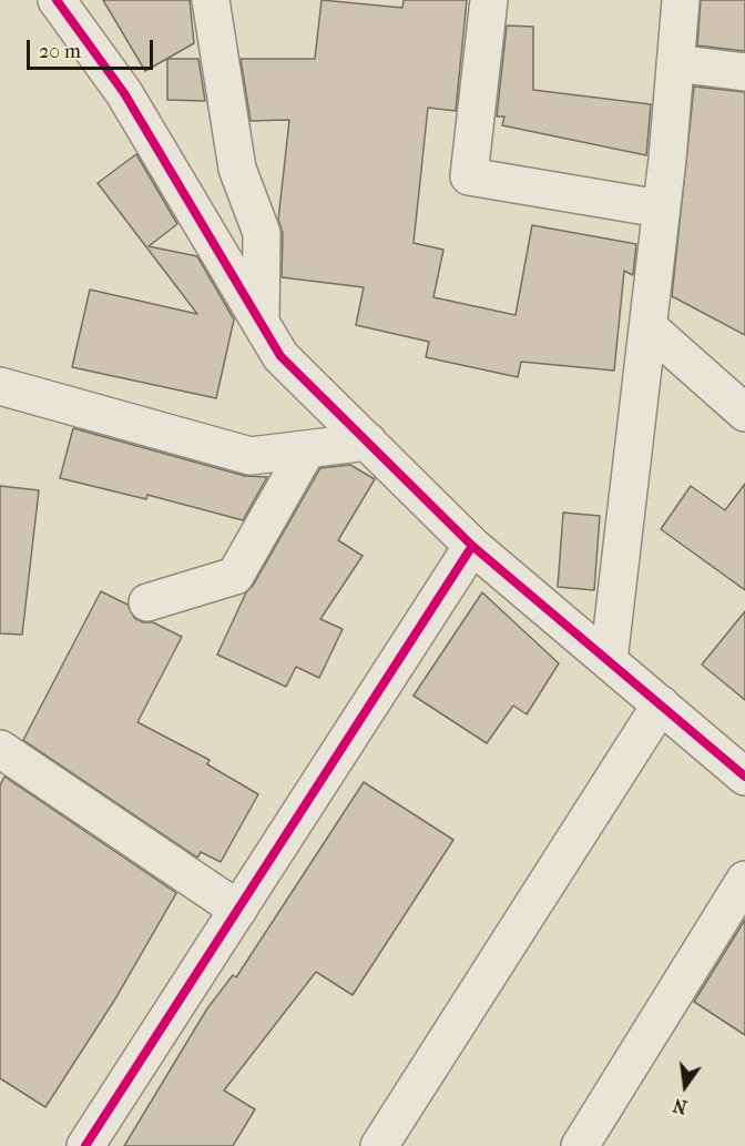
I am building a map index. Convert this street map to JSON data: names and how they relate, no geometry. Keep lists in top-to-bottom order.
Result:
{
  "scale_bar": "20 m",
  "north": "bottom"
}
